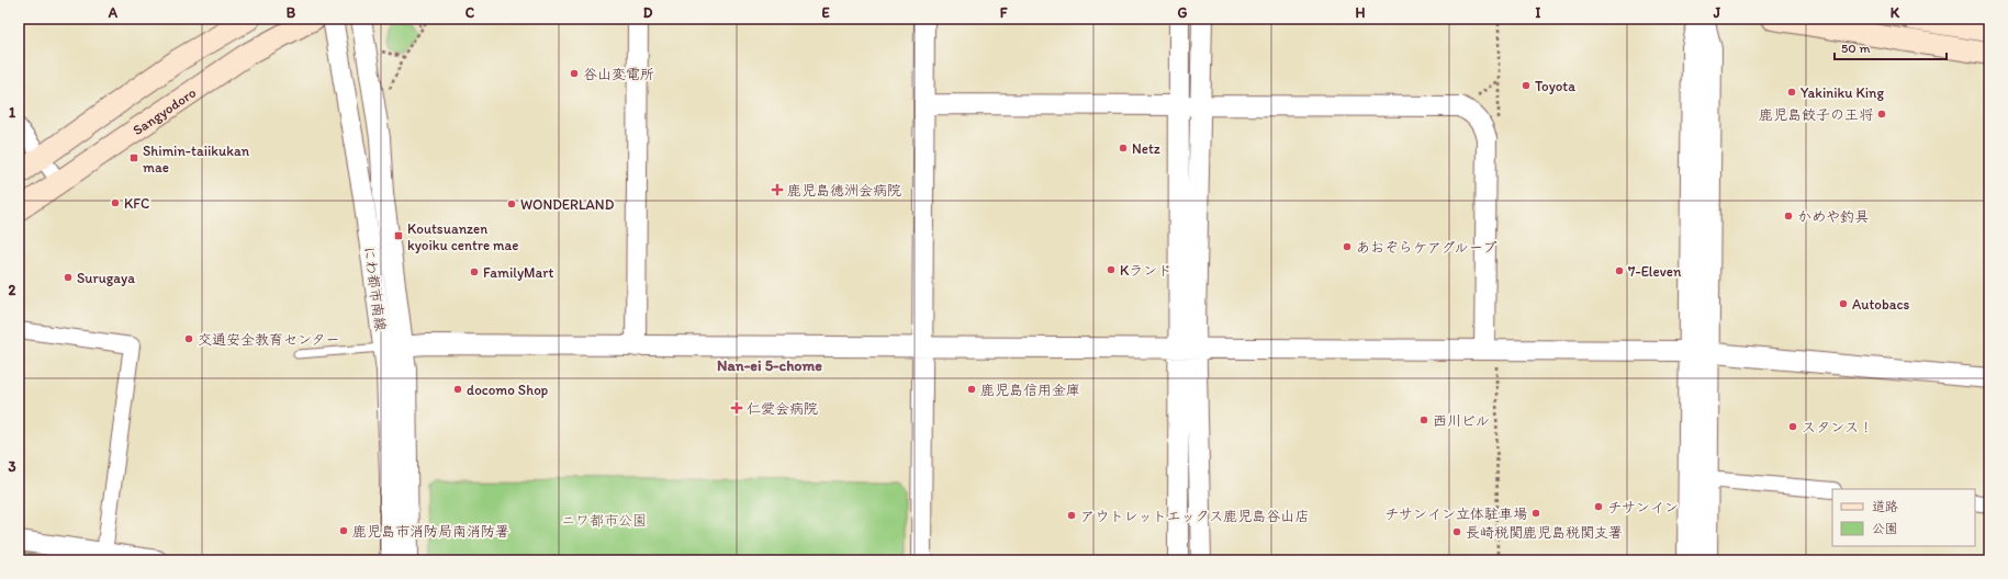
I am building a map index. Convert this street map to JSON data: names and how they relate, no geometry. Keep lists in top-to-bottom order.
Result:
{
  "streets": {
    "main road": ["Sangyodoro"],
    "street": ["にわ都市南線"]
  },
  "districts": ["Nan-ei 5-chome"],
  "parks": ["ニワ都市公園"],
  "places": {
    "other": [
      "谷山変電所",
      "Toyota",
      "Yakiniku King",
      "鹿児島餃子の王将",
      "Netz",
      "KFC",
      "WONDERLAND",
      "かめや釣具",
      "あおぞらケアグループ",
      "Kランド",
      "7-Eleven",
      "FamilyMart",
      "Surugaya",
      "Autobacs",
      "交通安全教育センター",
      "docomo Shop",
      "鹿児島信用金庫",
      "西川ビル",
      "スタンス！",
      "チサンイン",
      "チサンイン立体駐車場",
      "アウトレットエックス鹿児島谷山店",
      "鹿児島市消防局南消防署",
      "長崎税関鹿児島税関支署"
    ],
    "transit": ["Shimin-taiikukan mae", "Koutsuanzen kyoiku centre mae"],
    "health": ["鹿児島徳洲会病院", "仁愛会病院"]
  },
  "legend": ["道路", "公園"],
  "scale_bar": "50 m",
  "grid": {
    "columns": [
      "A",
      "B",
      "C",
      "D",
      "E",
      "F",
      "G",
      "H",
      "I",
      "J",
      "K"
    ],
    "rows": ["1", "2", "3"]
  }
}
